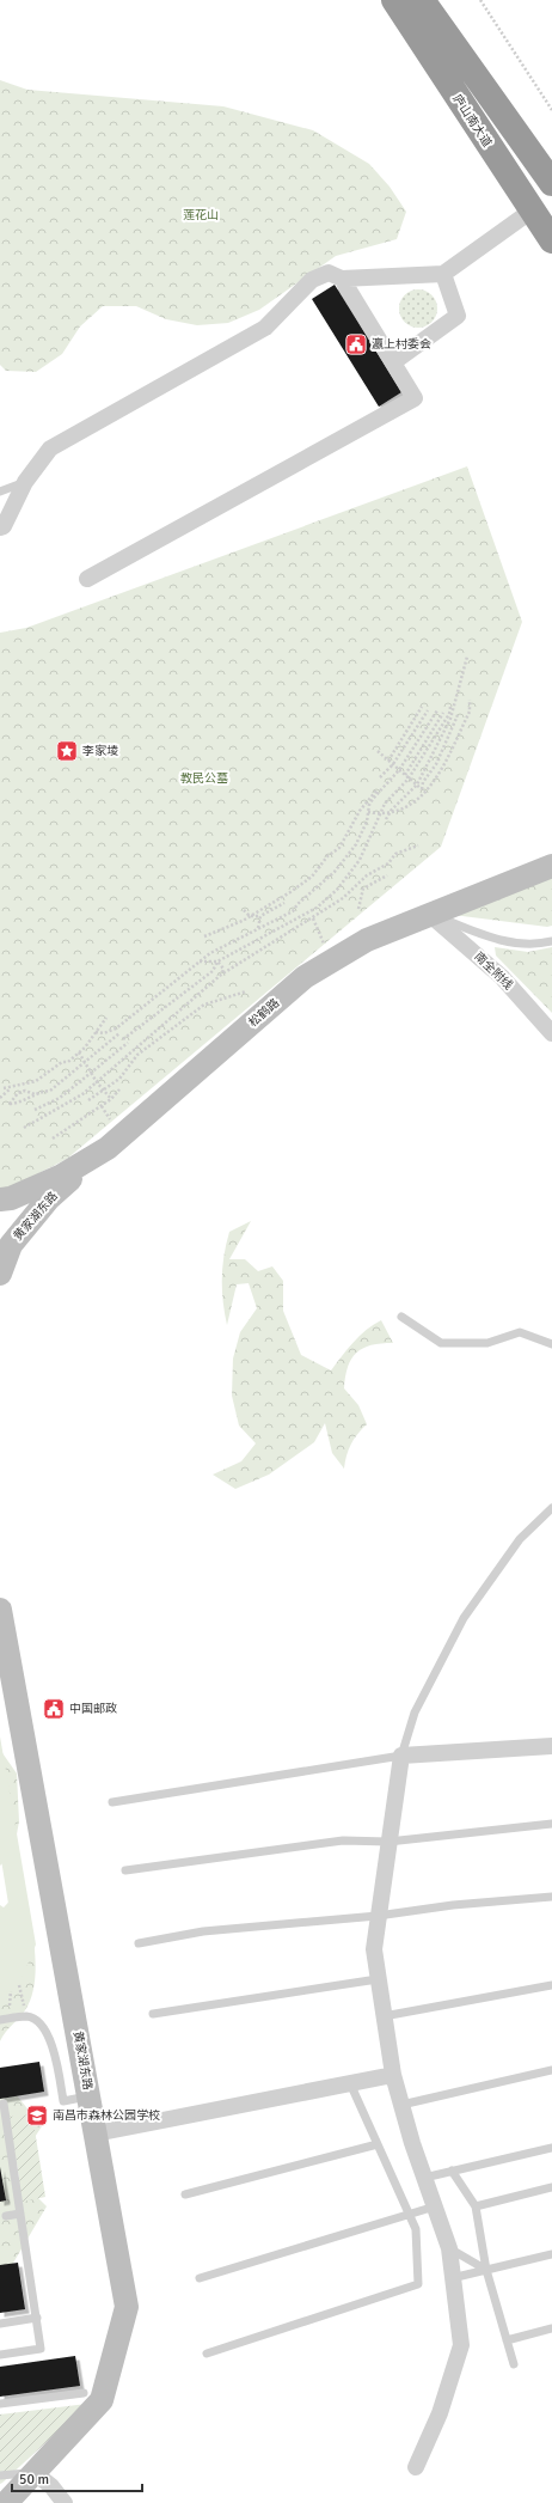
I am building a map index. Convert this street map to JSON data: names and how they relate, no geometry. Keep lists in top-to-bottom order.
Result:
{
  "streets": {
    "highway": ["庐山南大道"],
    "main road": ["松鹤路", "黄家湖东路"],
    "street": ["南全附线"]
  },
  "crossings": [
    ["南全附线", "松鹤路"],
    ["松鹤路", "黄家湖东路"]
  ],
  "parks": ["莲花山", "教民公墓"],
  "places": {
    "public building": ["瀛上村委会", "中国邮政"],
    "place": ["李家堎"],
    "school or university": ["南昌市森林公园学校"]
  },
  "scale_bar": "50 m"
}
